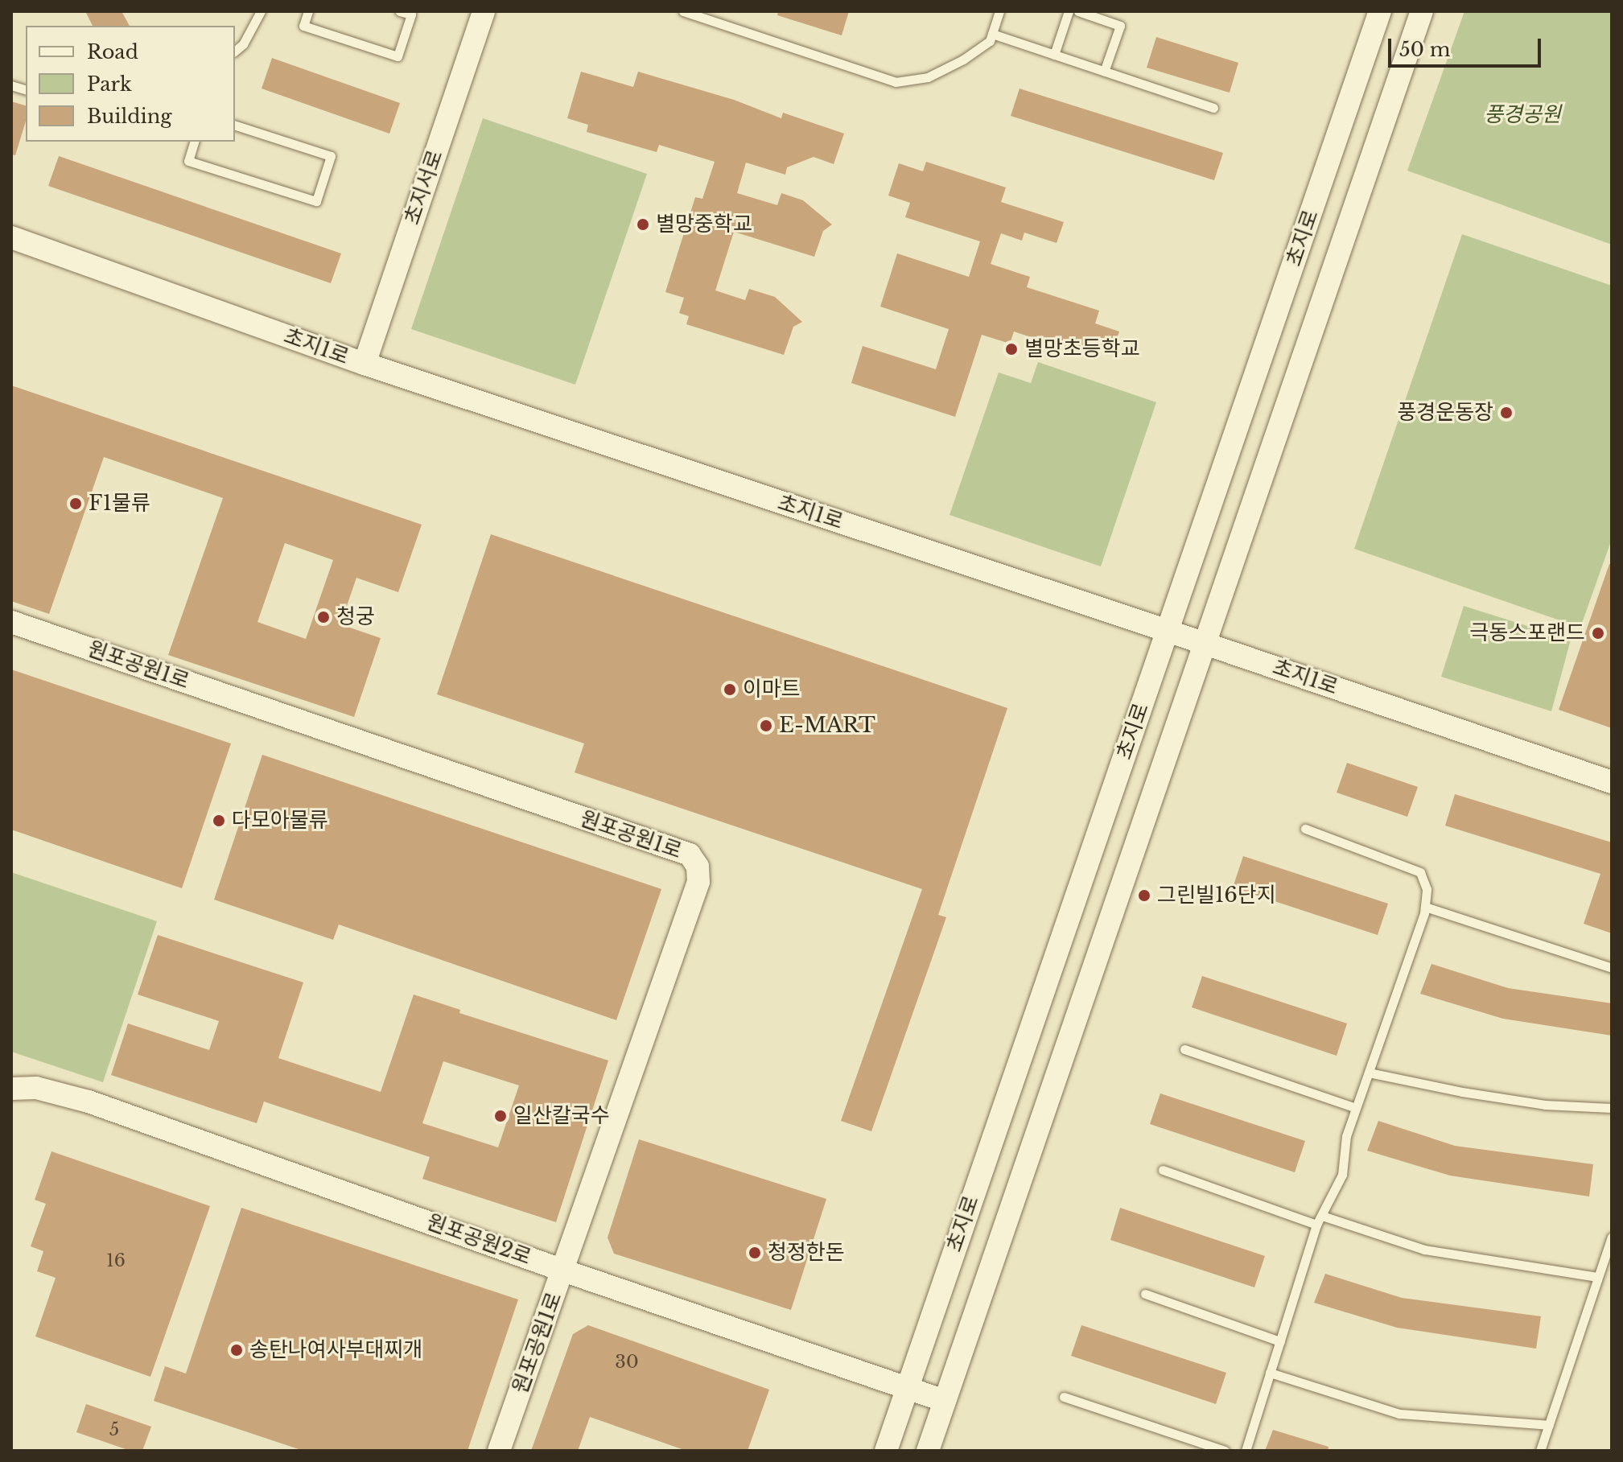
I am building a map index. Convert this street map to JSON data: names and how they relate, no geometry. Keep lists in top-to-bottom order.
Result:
{
  "streets": {
    "street": [
      "초지서로",
      "초지로",
      "초지1로",
      "원포공원1로",
      "원포공원2로"
    ]
  },
  "crossings": [
    ["초지서로", "초지1로"],
    ["초지로", "초지1로"],
    ["초지로", "원포공원2로"],
    ["원포공원1로", "원포공원2로"]
  ],
  "parks": ["풍경공원"],
  "places": [
    "별망중학교",
    "별망초등학교",
    "풍경운동장",
    "F1물류",
    "청궁",
    "극동스포랜드",
    "이마트",
    "E-MART",
    "다모아물류",
    "그린빌16단지",
    "일산칼국수",
    "청정한돈",
    "송탄나여사부대찌개"
  ],
  "house_numbers": ["16", "30", "5"],
  "legend": ["Road", "Park", "Building"],
  "scale_bar": "50 m"
}
